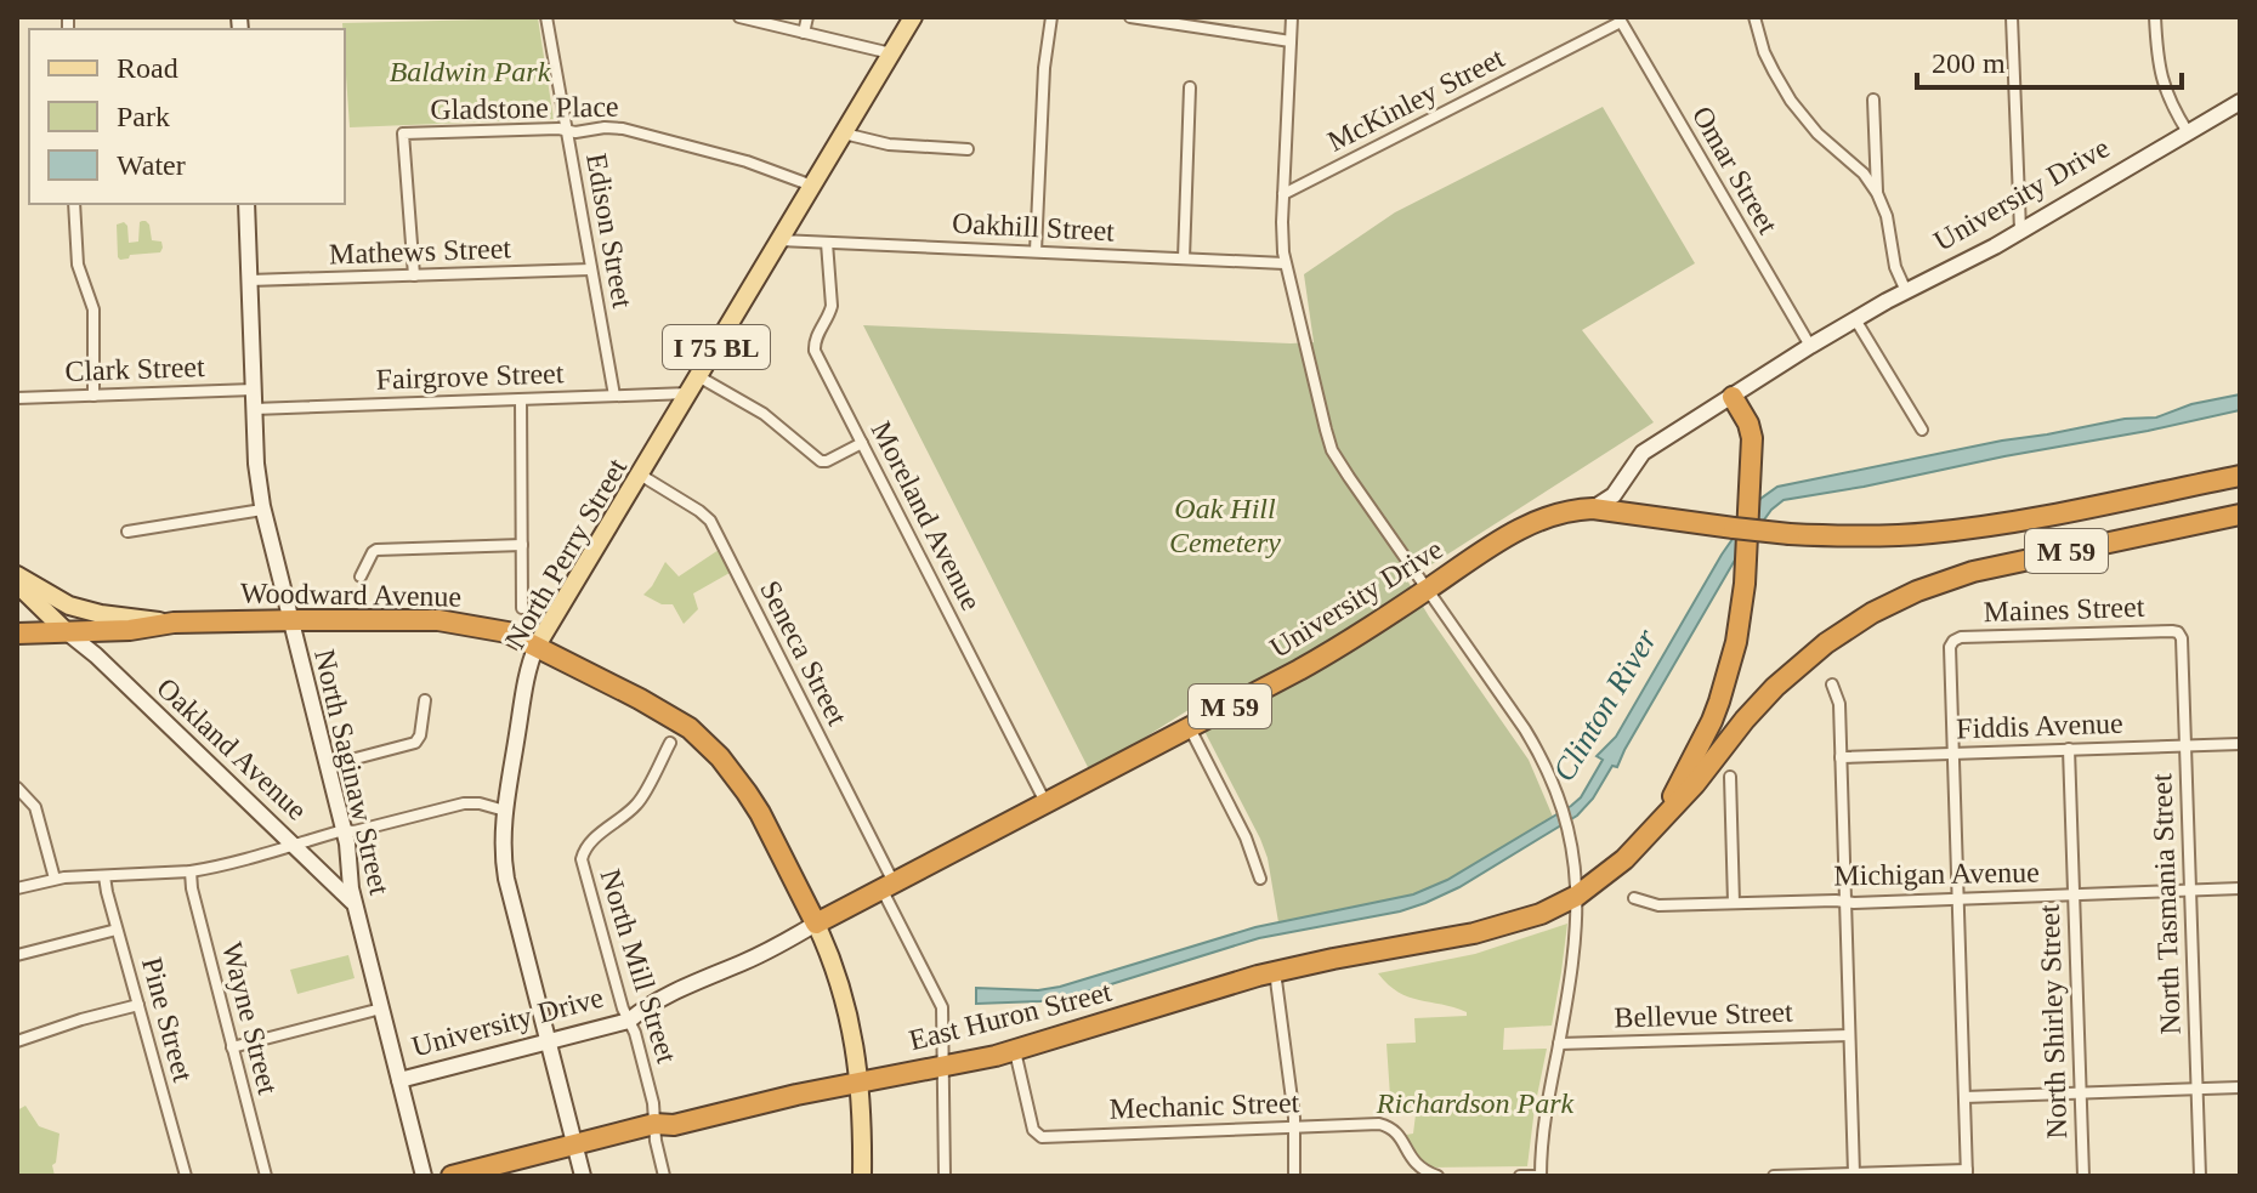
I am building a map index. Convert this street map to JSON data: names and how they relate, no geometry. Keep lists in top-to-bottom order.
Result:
{
  "streets": {
    "highway": [
      "University Drive",
      "M 59",
      "Woodward Avenue",
      "East Huron Street"
    ],
    "main road": ["I 75 BL", "North Perry Street"],
    "street": [
      "McKinley Street",
      "Gladstone Place",
      "Omar Street",
      "Oakhill Street",
      "Edison Street",
      "Mathews Street",
      "Clark Street",
      "Fairgrove Street",
      "Moreland Avenue",
      "Maines Street",
      "Seneca Street",
      "Fiddis Avenue",
      "Oakland Avenue",
      "North Saginaw Street",
      "Michigan Avenue",
      "North Tasmania Street",
      "North Mill Street",
      "Bellevue Street",
      "Wayne Street",
      "Pine Street",
      "North Shirley Street",
      "Mechanic Street"
    ]
  },
  "crossings": [
    ["McKinley Street", "Omar Street"],
    ["Gladstone Place", "Edison Street"],
    ["Gladstone Place", "Mathews Street"],
    ["Gladstone Place", "North Perry Street"],
    ["Omar Street", "University Drive"],
    ["University Drive", "Moreland Avenue"],
    ["University Drive", "M 59"],
    ["University Drive", "North Perry Street"],
    ["University Drive", "Woodward Avenue"],
    ["University Drive", "Seneca Street"],
    ["University Drive", "North Saginaw Street"],
    ["University Drive", "North Mill Street"],
    ["Oakhill Street", "Moreland Avenue"],
    ["Oakhill Street", "North Perry Street"],
    ["Edison Street", "Mathews Street"],
    ["Edison Street", "Fairgrove Street"],
    ["Mathews Street", "North Saginaw Street"],
    ["Clark Street", "North Saginaw Street"],
    ["Fairgrove Street", "North Perry Street"],
    ["Fairgrove Street", "North Saginaw Street"],
    ["M 59", "East Huron Street"],
    ["North Perry Street", "Woodward Avenue"],
    ["North Perry Street", "Seneca Street"],
    ["North Perry Street", "East Huron Street"],
    ["Woodward Avenue", "Oakland Avenue"],
    ["Woodward Avenue", "North Saginaw Street"],
    ["Woodward Avenue", "East Huron Street"],
    ["Maines Street", "Fiddis Avenue"],
    ["Maines Street", "North Tasmania Street"],
    ["Seneca Street", "East Huron Street"],
    ["Fiddis Avenue", "North Tasmania Street"],
    ["Fiddis Avenue", "North Shirley Street"],
    ["Oakland Avenue", "North Saginaw Street"],
    ["Michigan Avenue", "North Tasmania Street"],
    ["Michigan Avenue", "North Shirley Street"],
    ["North Mill Street", "East Huron Street"],
    ["East Huron Street", "Mechanic Street"]
  ],
  "water": ["Clinton River"],
  "parks": ["Baldwin Park", "Oak Hill Cemetery", "Richardson Park"],
  "legend": ["Road", "Park", "Water"],
  "scale_bar": "200 m"
}
